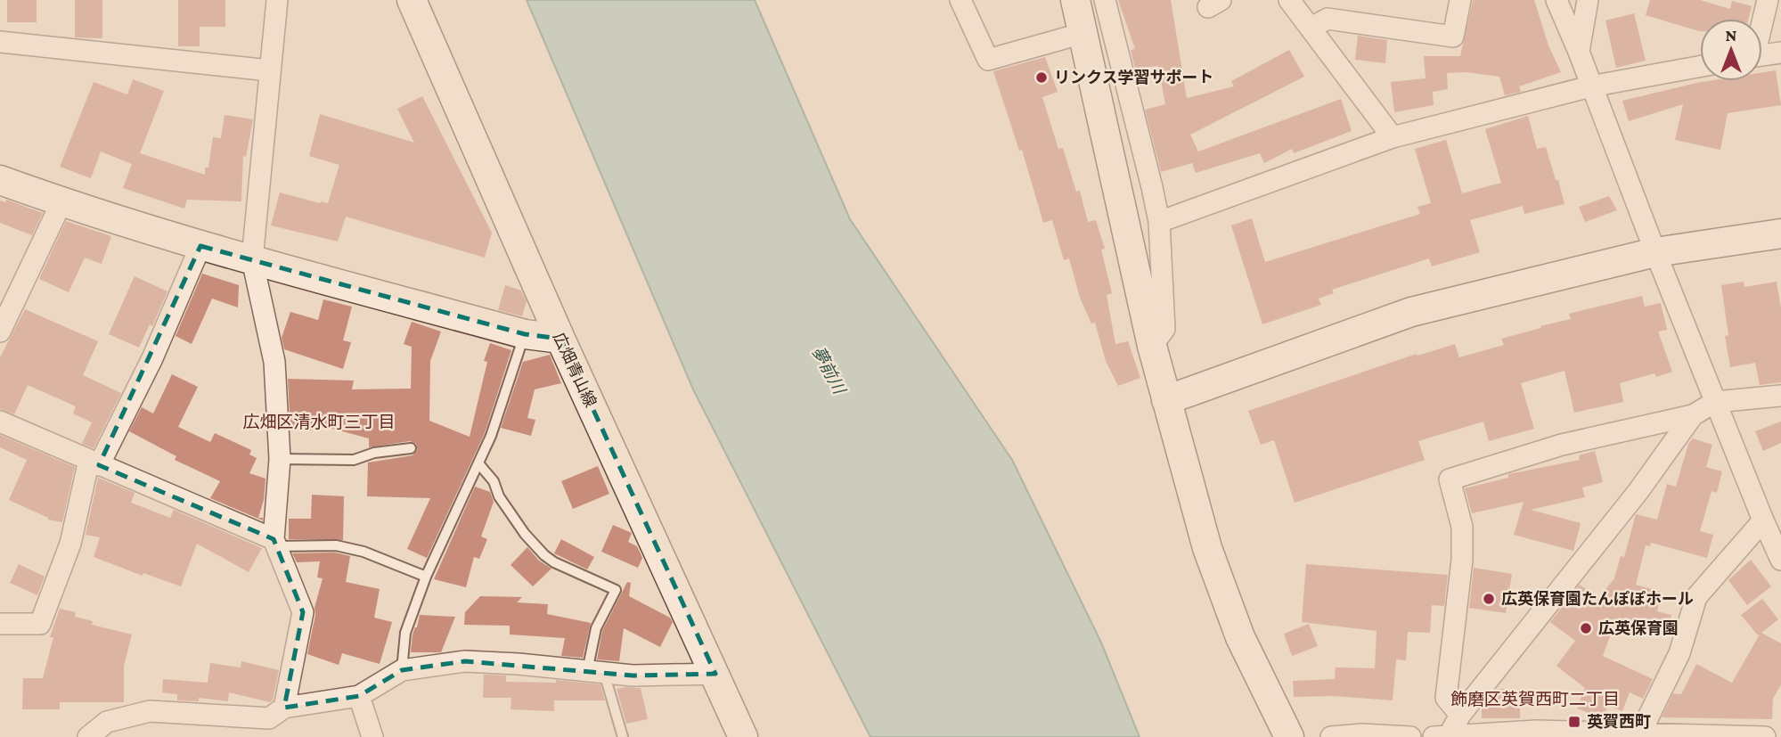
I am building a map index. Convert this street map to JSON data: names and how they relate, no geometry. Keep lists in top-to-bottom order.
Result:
{
  "streets": {
    "street": ["広畑青山線"]
  },
  "districts": ["広畑区清水町三丁目", "飾磨区英賀西町二丁目"],
  "water": ["夢前川"],
  "places": {
    "other": ["リンクス学習サポート", "広英保育園たんぽぽホール", "広英保育園"],
    "transit": ["英賀西町"]
  },
  "north": "top"
}
